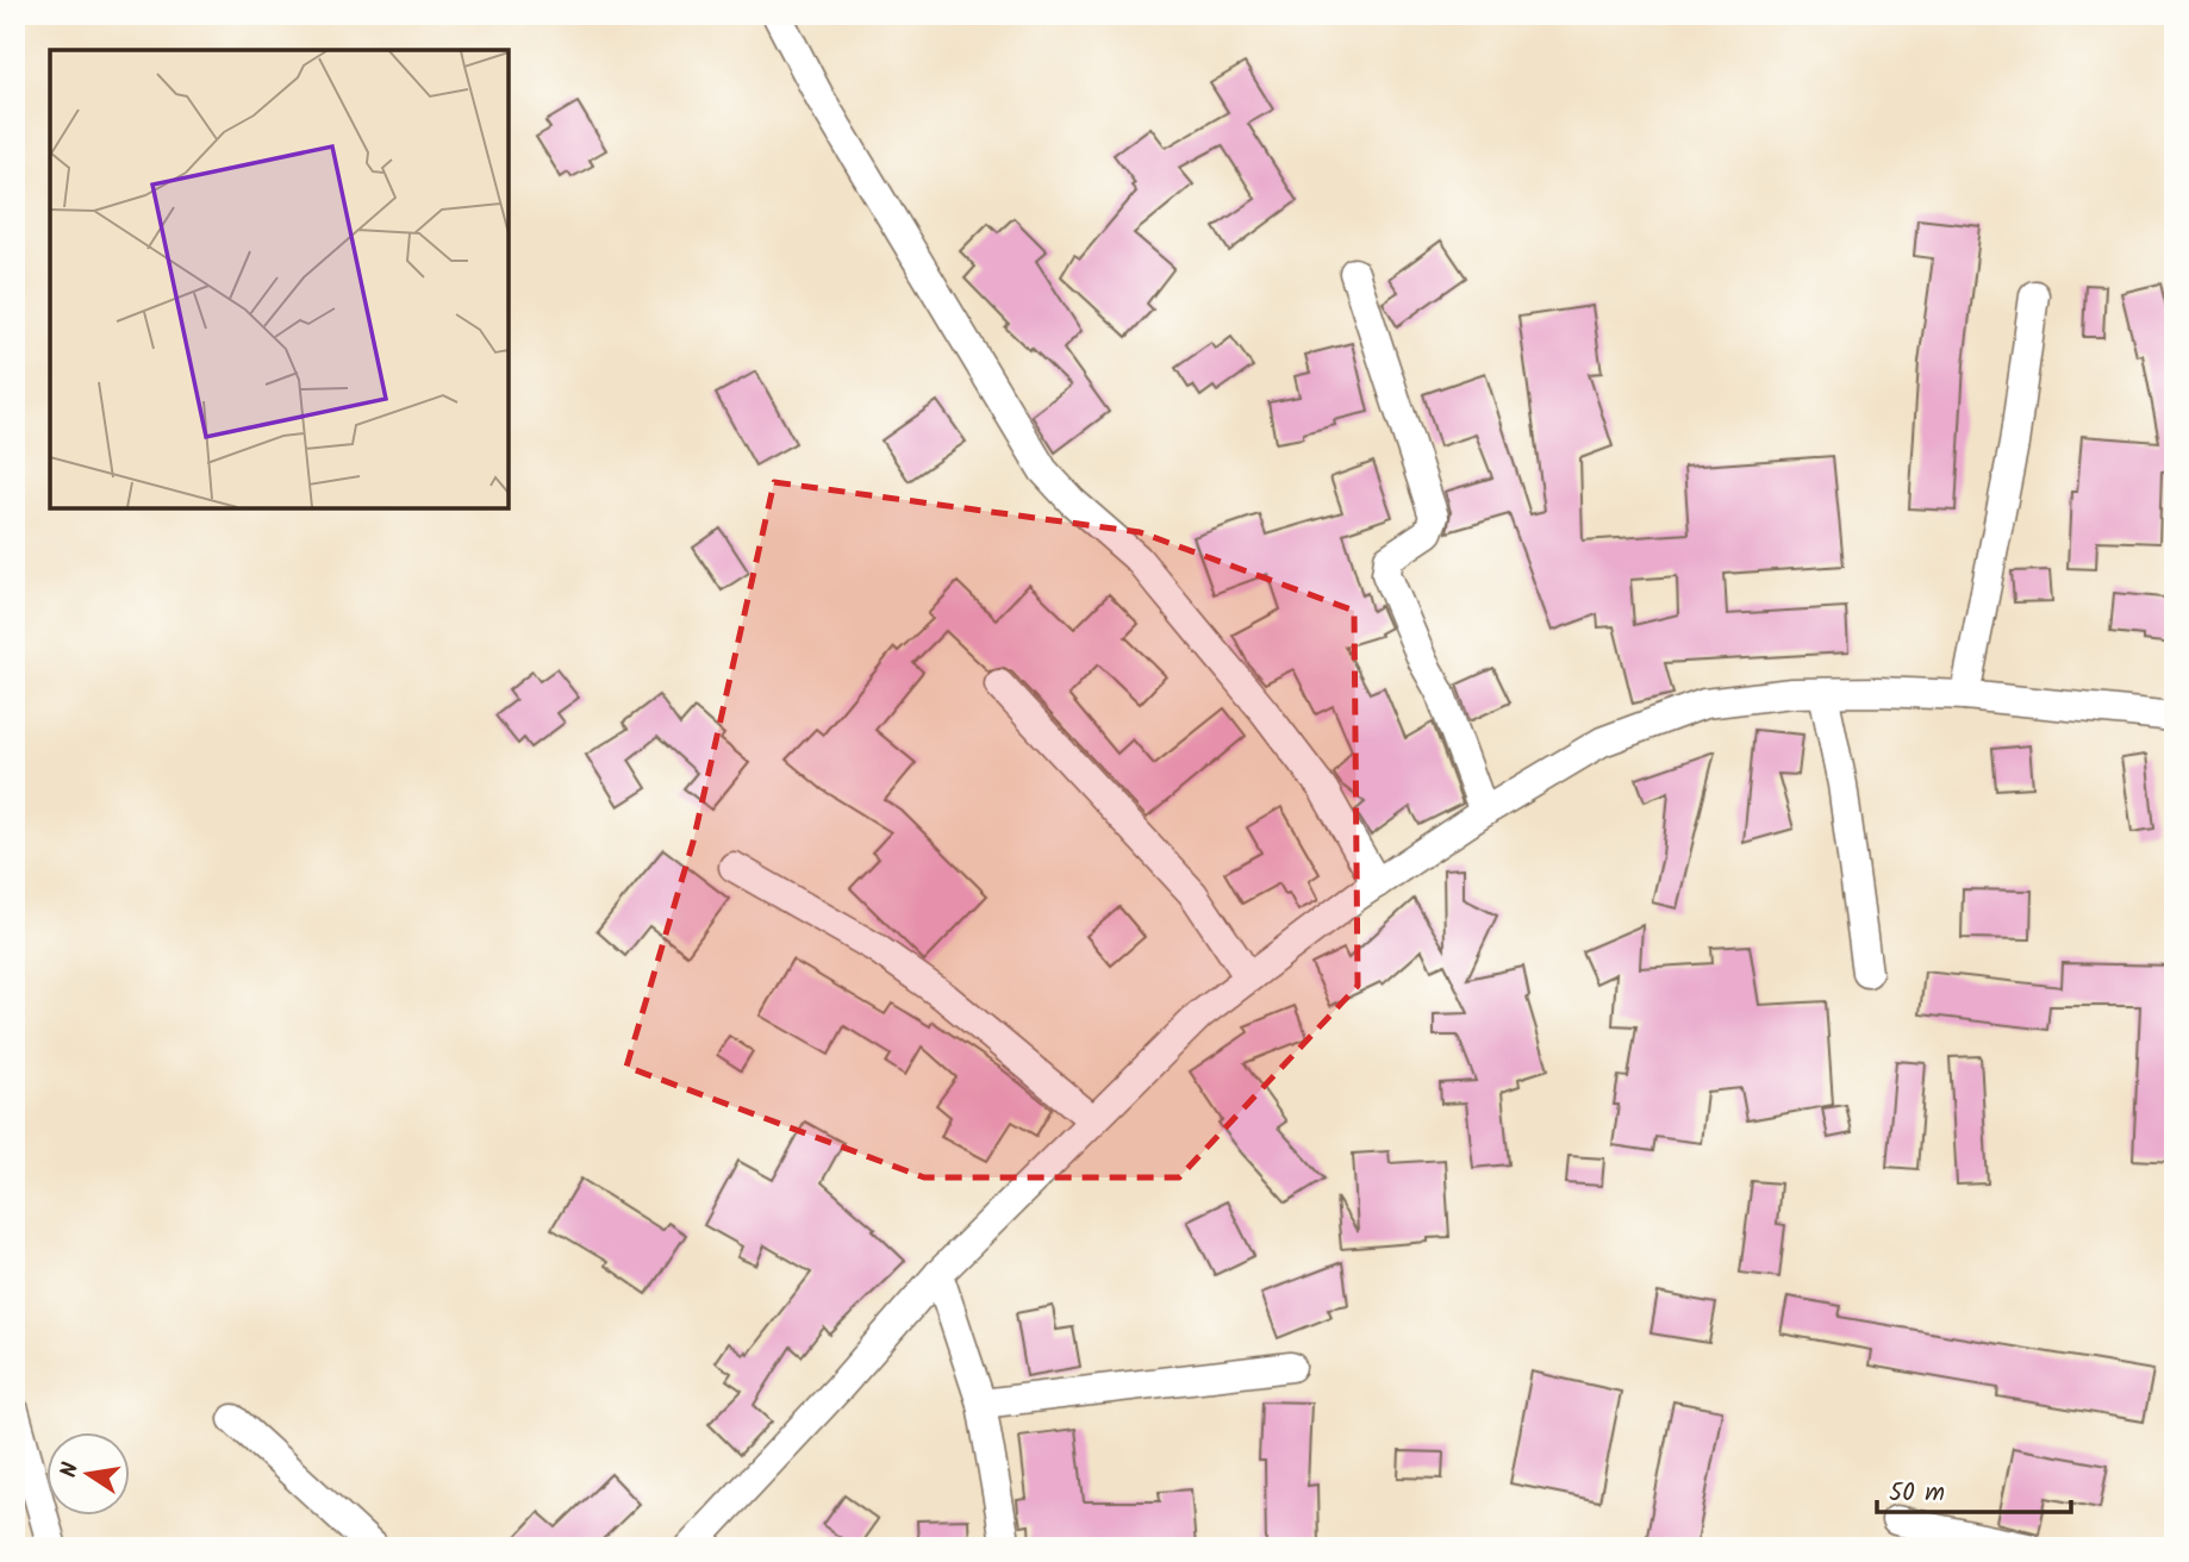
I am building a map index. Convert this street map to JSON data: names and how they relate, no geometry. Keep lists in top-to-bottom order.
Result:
{
  "scale_bar": "50 m",
  "north": "left"
}
